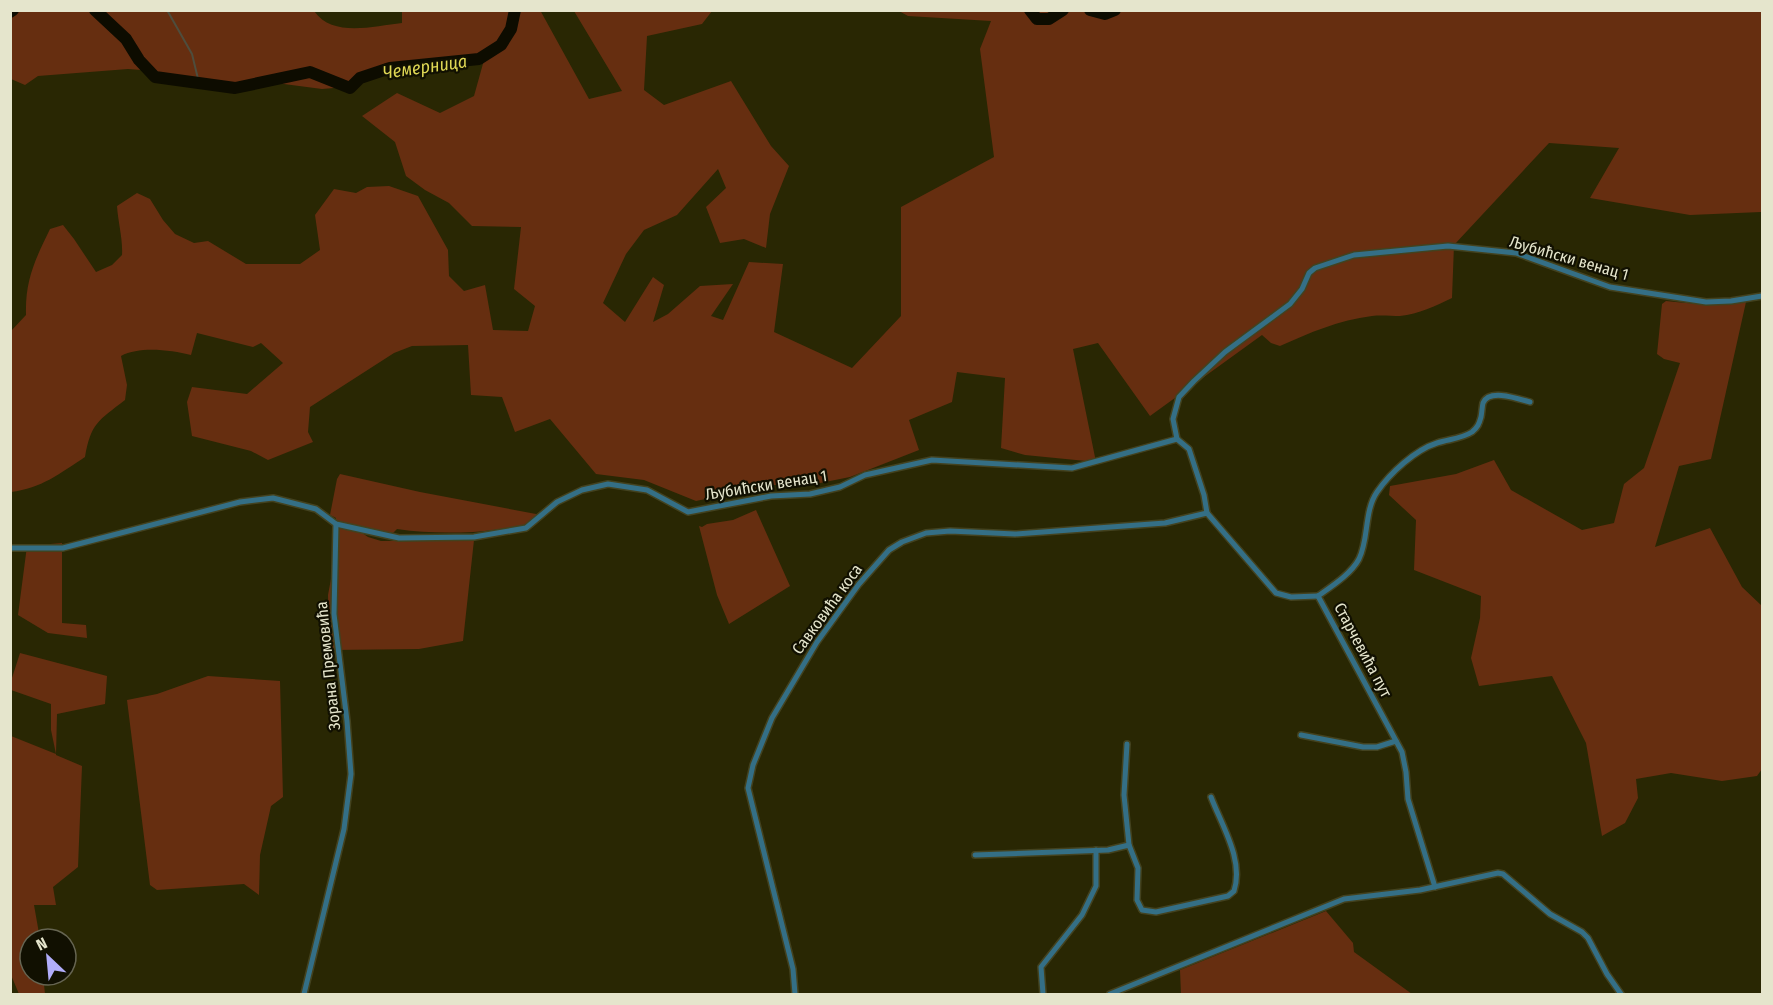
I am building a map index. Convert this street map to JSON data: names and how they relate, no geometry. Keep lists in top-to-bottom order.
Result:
{
  "streets": {
    "street": [
      "Љубићски венац 1",
      "Савковића коса",
      "Старчевића пут",
      "Зорана Премовића"
    ]
  },
  "crossings": [
    ["Љубићски венац 1", "Зорана Премовића"]
  ],
  "water": ["Чемерница"],
  "north": "top left"
}
